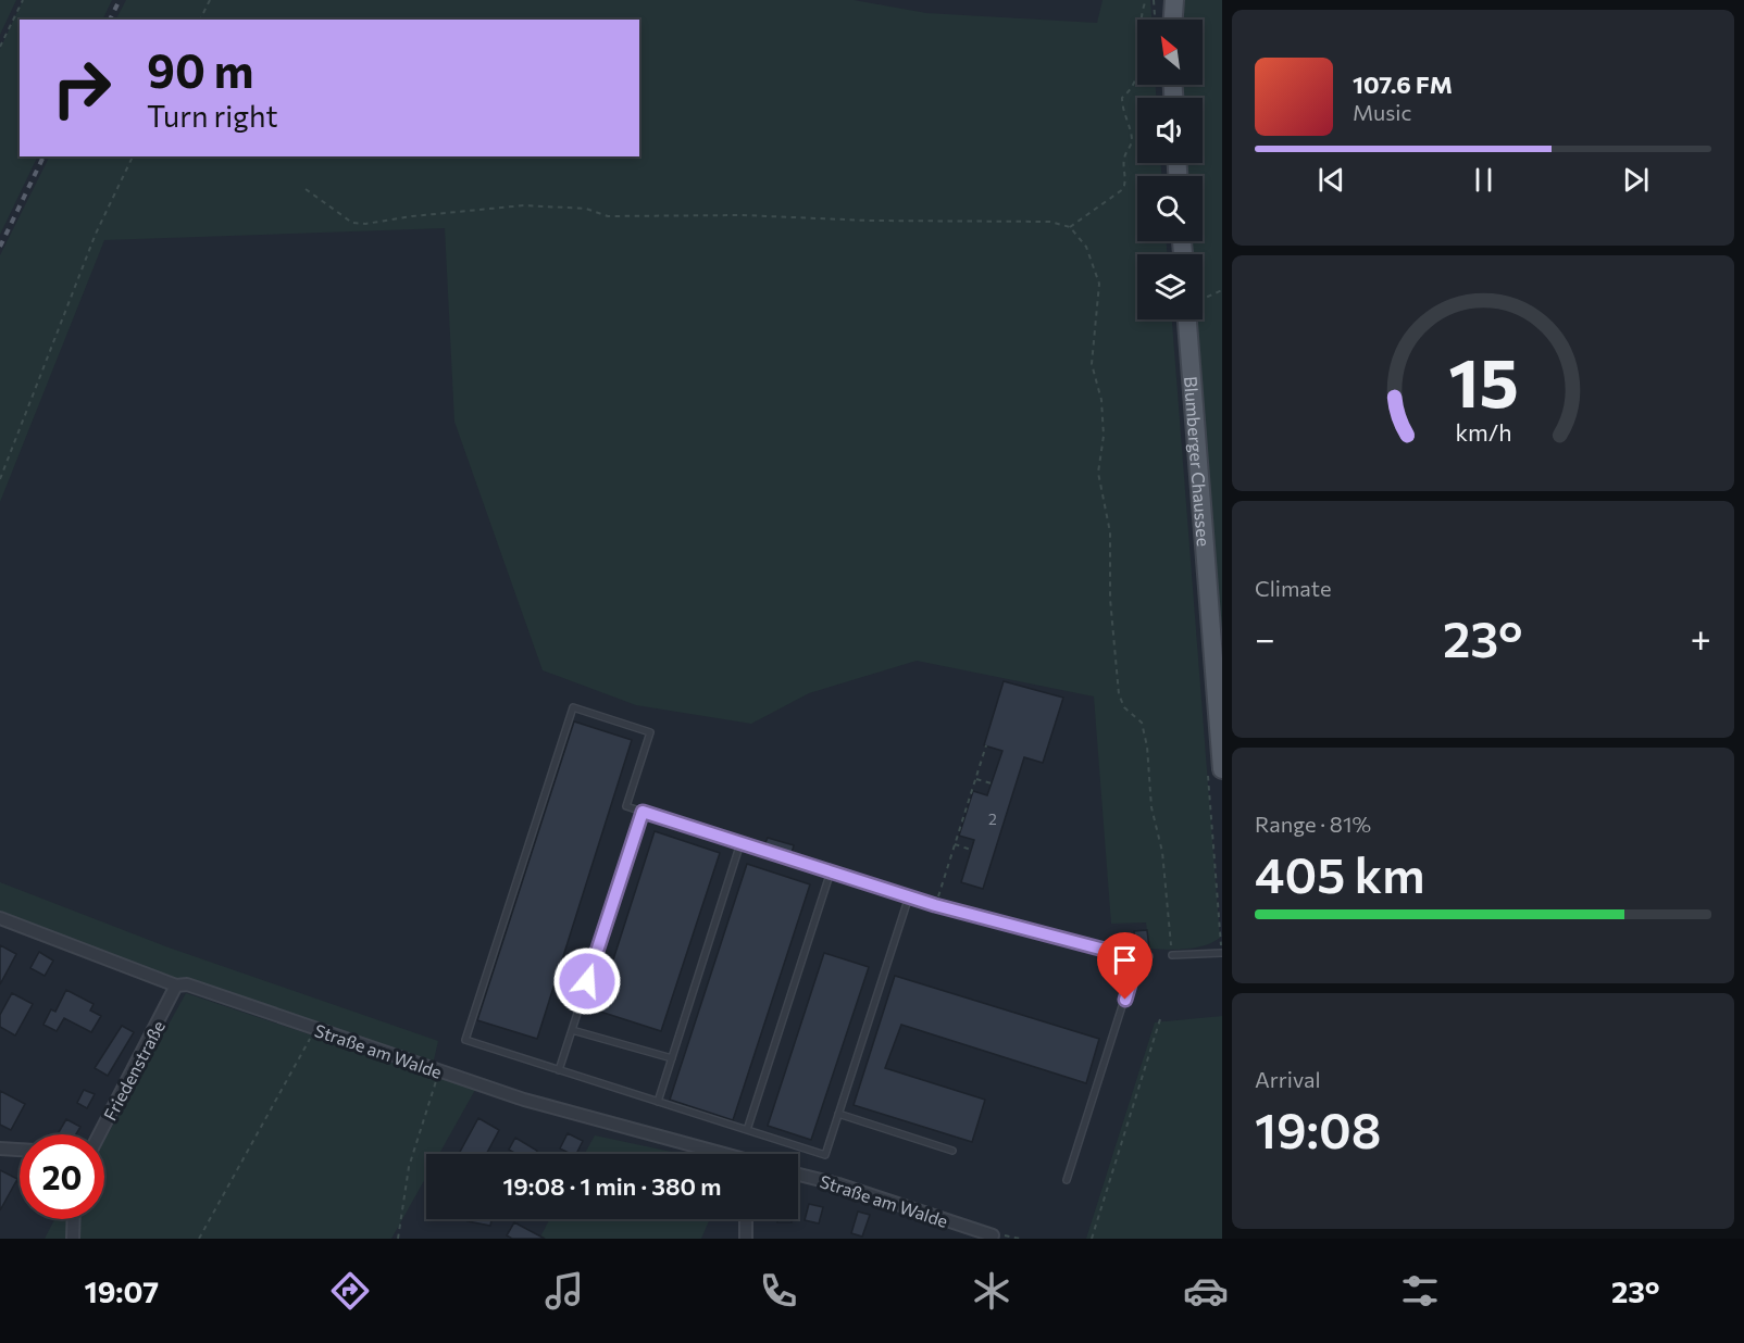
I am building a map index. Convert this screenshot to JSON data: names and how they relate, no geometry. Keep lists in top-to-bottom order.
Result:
{
  "streets": {
    "main road": ["Blumberger Chaussee"],
    "street": ["Straße am Walde", "Friedenstraße"]
  },
  "crossings": [
    ["Straße am Walde", "Friedenstraße"]
  ],
  "house_numbers": ["2"],
  "north": "top left",
  "page": {
    "turn": ["90 m", "Turn right"],
    "song": ["107.6 FM", "Music"],
    "tile": [
      "Climate",
      ["Range · 81%", "405 km"],
      ["Arrival", "19:08"]
    ],
    "heat": ["−", "23°", "+"],
    "limit": "20",
    "trip": "19:08 · 1 min · 380 m",
    "tabs": ["19:07", "23°"],
    "gauge": ["15", "km/h"]
  }
}
